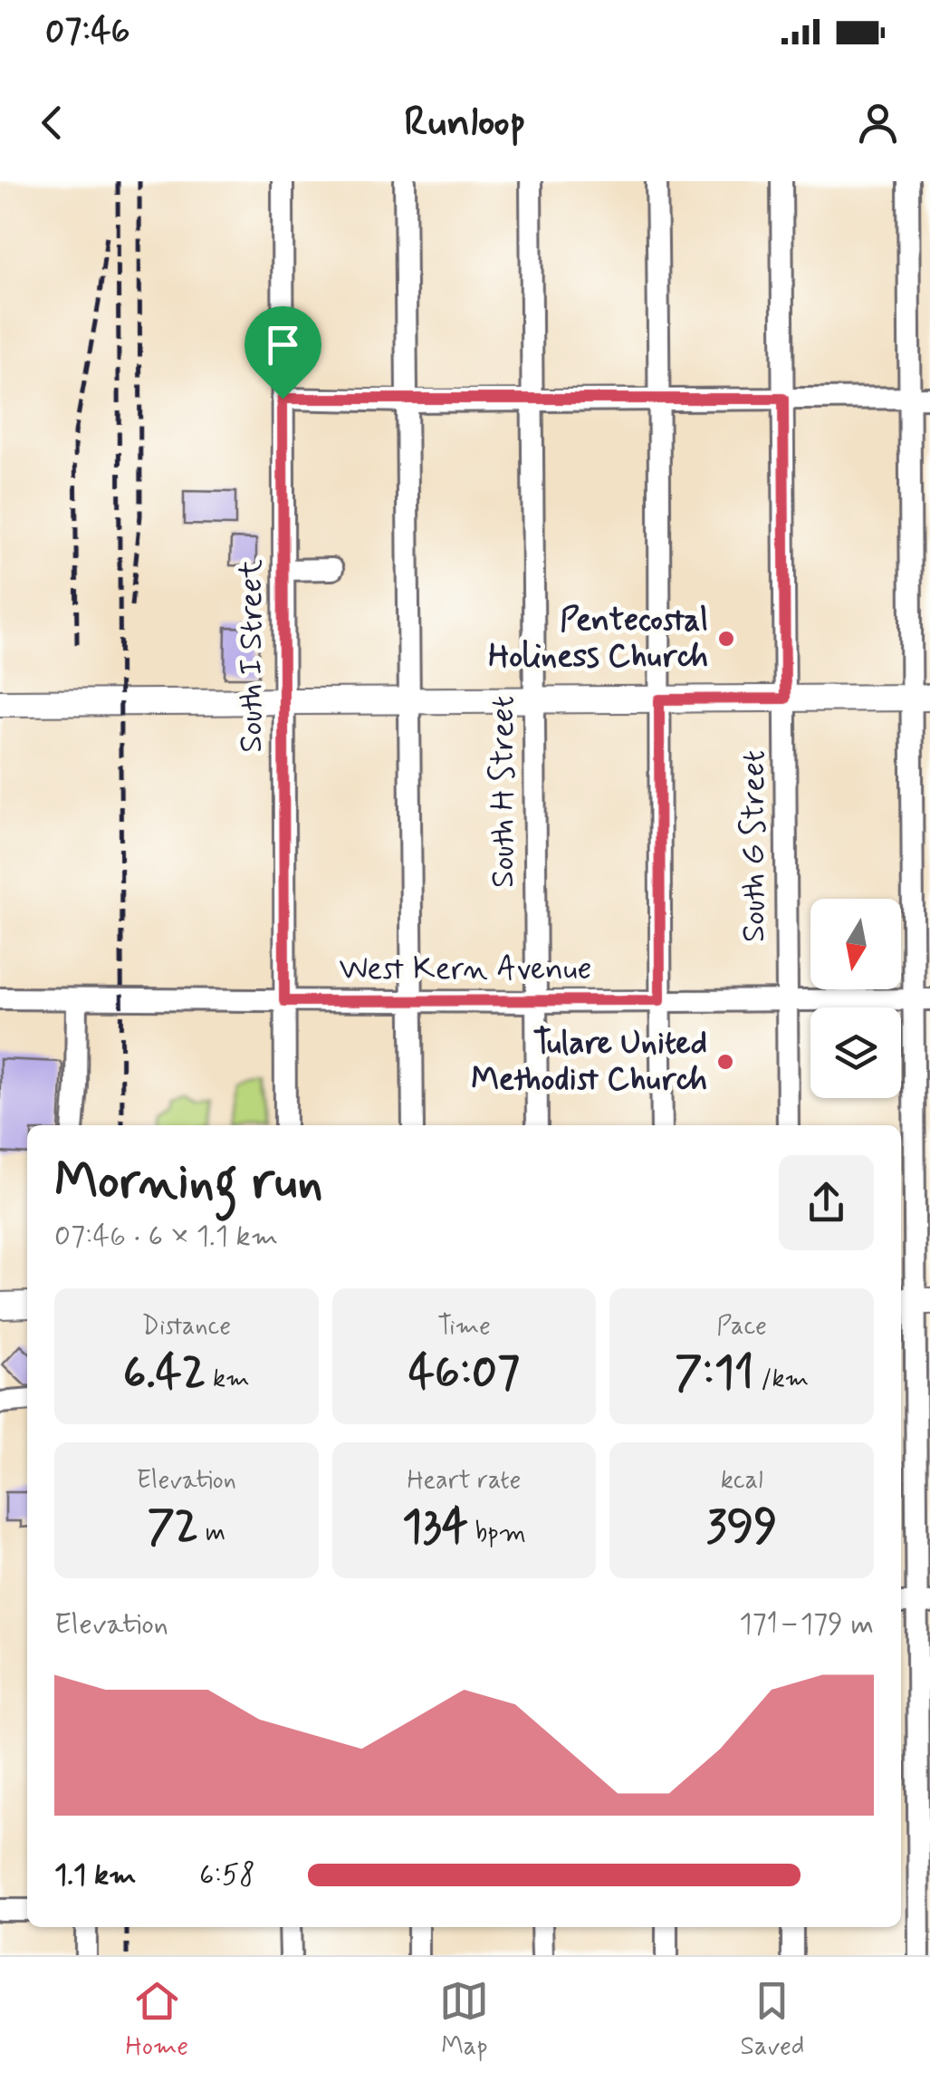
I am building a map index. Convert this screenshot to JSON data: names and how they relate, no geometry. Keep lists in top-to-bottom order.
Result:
{
  "streets": {
    "street": [
      "South I Street",
      "South H Street",
      "South G Street",
      "West Kern Avenue"
    ]
  },
  "crossings": [
    ["South I Street", "West Kern Avenue"],
    ["South H Street", "West Kern Avenue"],
    ["South G Street", "West Kern Avenue"]
  ],
  "places": ["Pentecostal Holiness Church", "Tulare United Methodist Church"],
  "north": "bottom",
  "page": {
    "status": "07:46",
    "header": "Runloop",
    "heading": ["Morning run", "07:46 · 6 × 1.1 km"],
    "stats": [
      ["Distance", "6.42 km"],
      ["Time", "46:07"],
      ["Pace", "7:11 /km"],
      ["Elevation", "72 m"],
      ["Heart rate", "134 bpm"],
      ["kcal", "399"]
    ],
    "chart": ["Elevation", "171–179 m"],
    "list": [
      {
        "name": "1.1 km",
        "note": "6:58"
      }
    ],
    "tabs": ["Home", "Map", "Saved"]
  }
}
